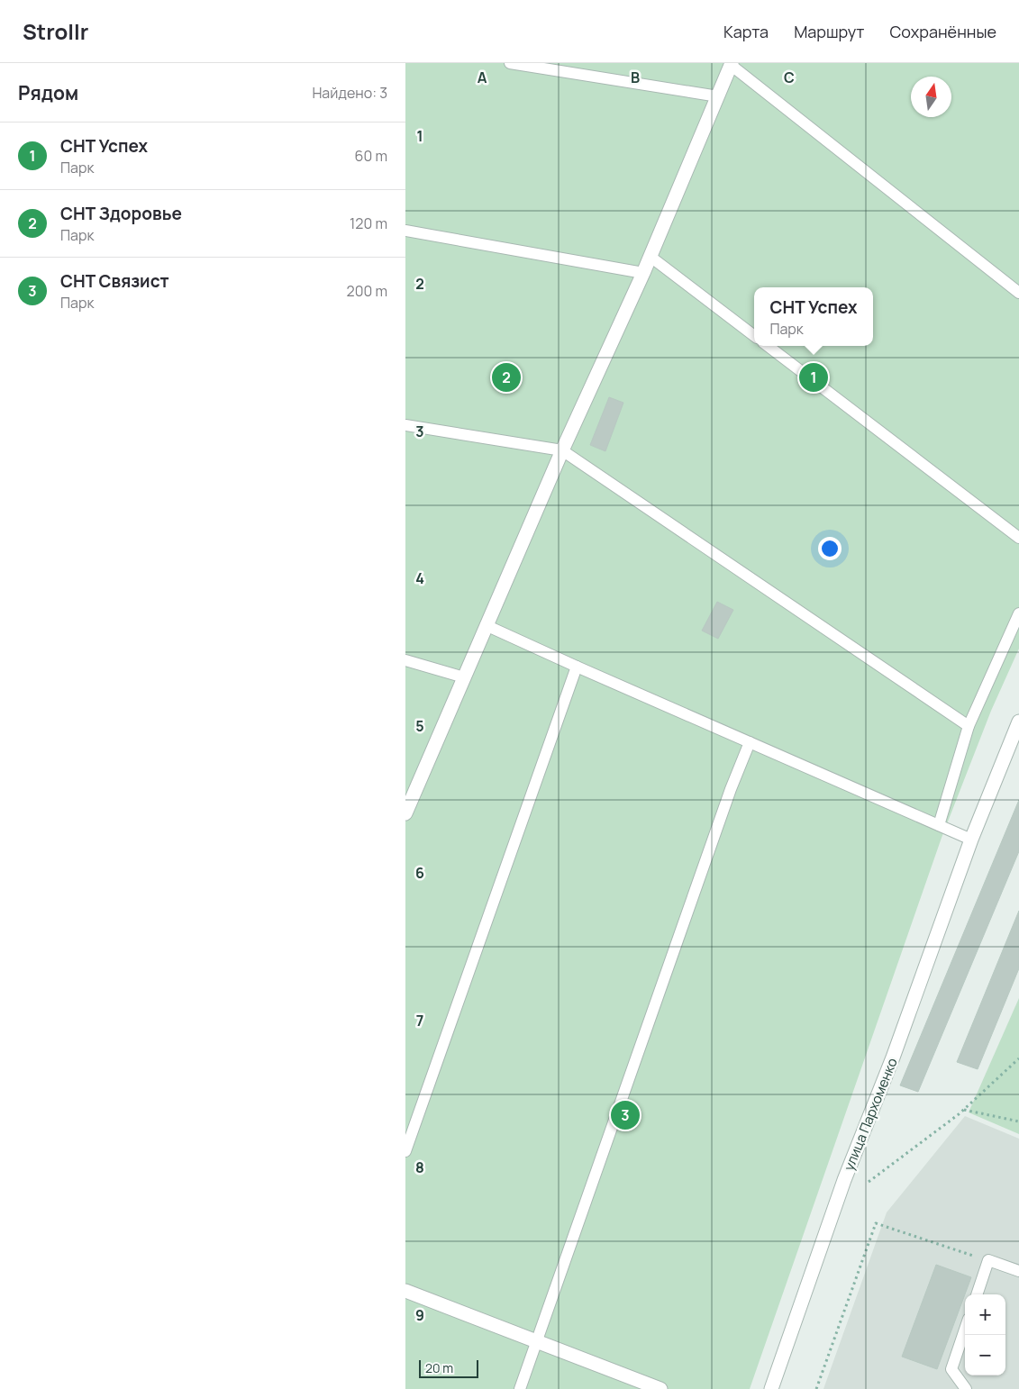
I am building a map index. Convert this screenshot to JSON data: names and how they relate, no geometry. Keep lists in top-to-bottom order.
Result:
{
  "streets": {
    "street": ["улица Пархоменко"]
  },
  "scale_bar": "20 m",
  "north": "top",
  "page": {
    "header": "Strollr",
    "nav": ["Карта", "Маршрут", "Сохранённые"],
    "heading": ["Рядом", "Найдено: 3"],
    "list": [
      {
        "mark": "1",
        "name": "СНТ Успех",
        "note": "Парк",
        "value": "60 m"
      },
      {
        "mark": "2",
        "name": "СНТ Здоровье",
        "note": "Парк",
        "value": "120 m"
      },
      {
        "mark": "3",
        "name": "СНТ Связист",
        "note": "Парк",
        "value": "200 m"
      }
    ],
    "popup": ["СНТ Успех", "Парк"],
    "pins": ["1", "2", "3"],
    "map_buttons": ["+", "−"],
    "scale": "20 m"
  },
  "grid": {
    "columns": ["A", "B", "C"],
    "rows": [
      "1",
      "2",
      "3",
      "4",
      "5",
      "6",
      "7",
      "8",
      "9"
    ]
  }
}
